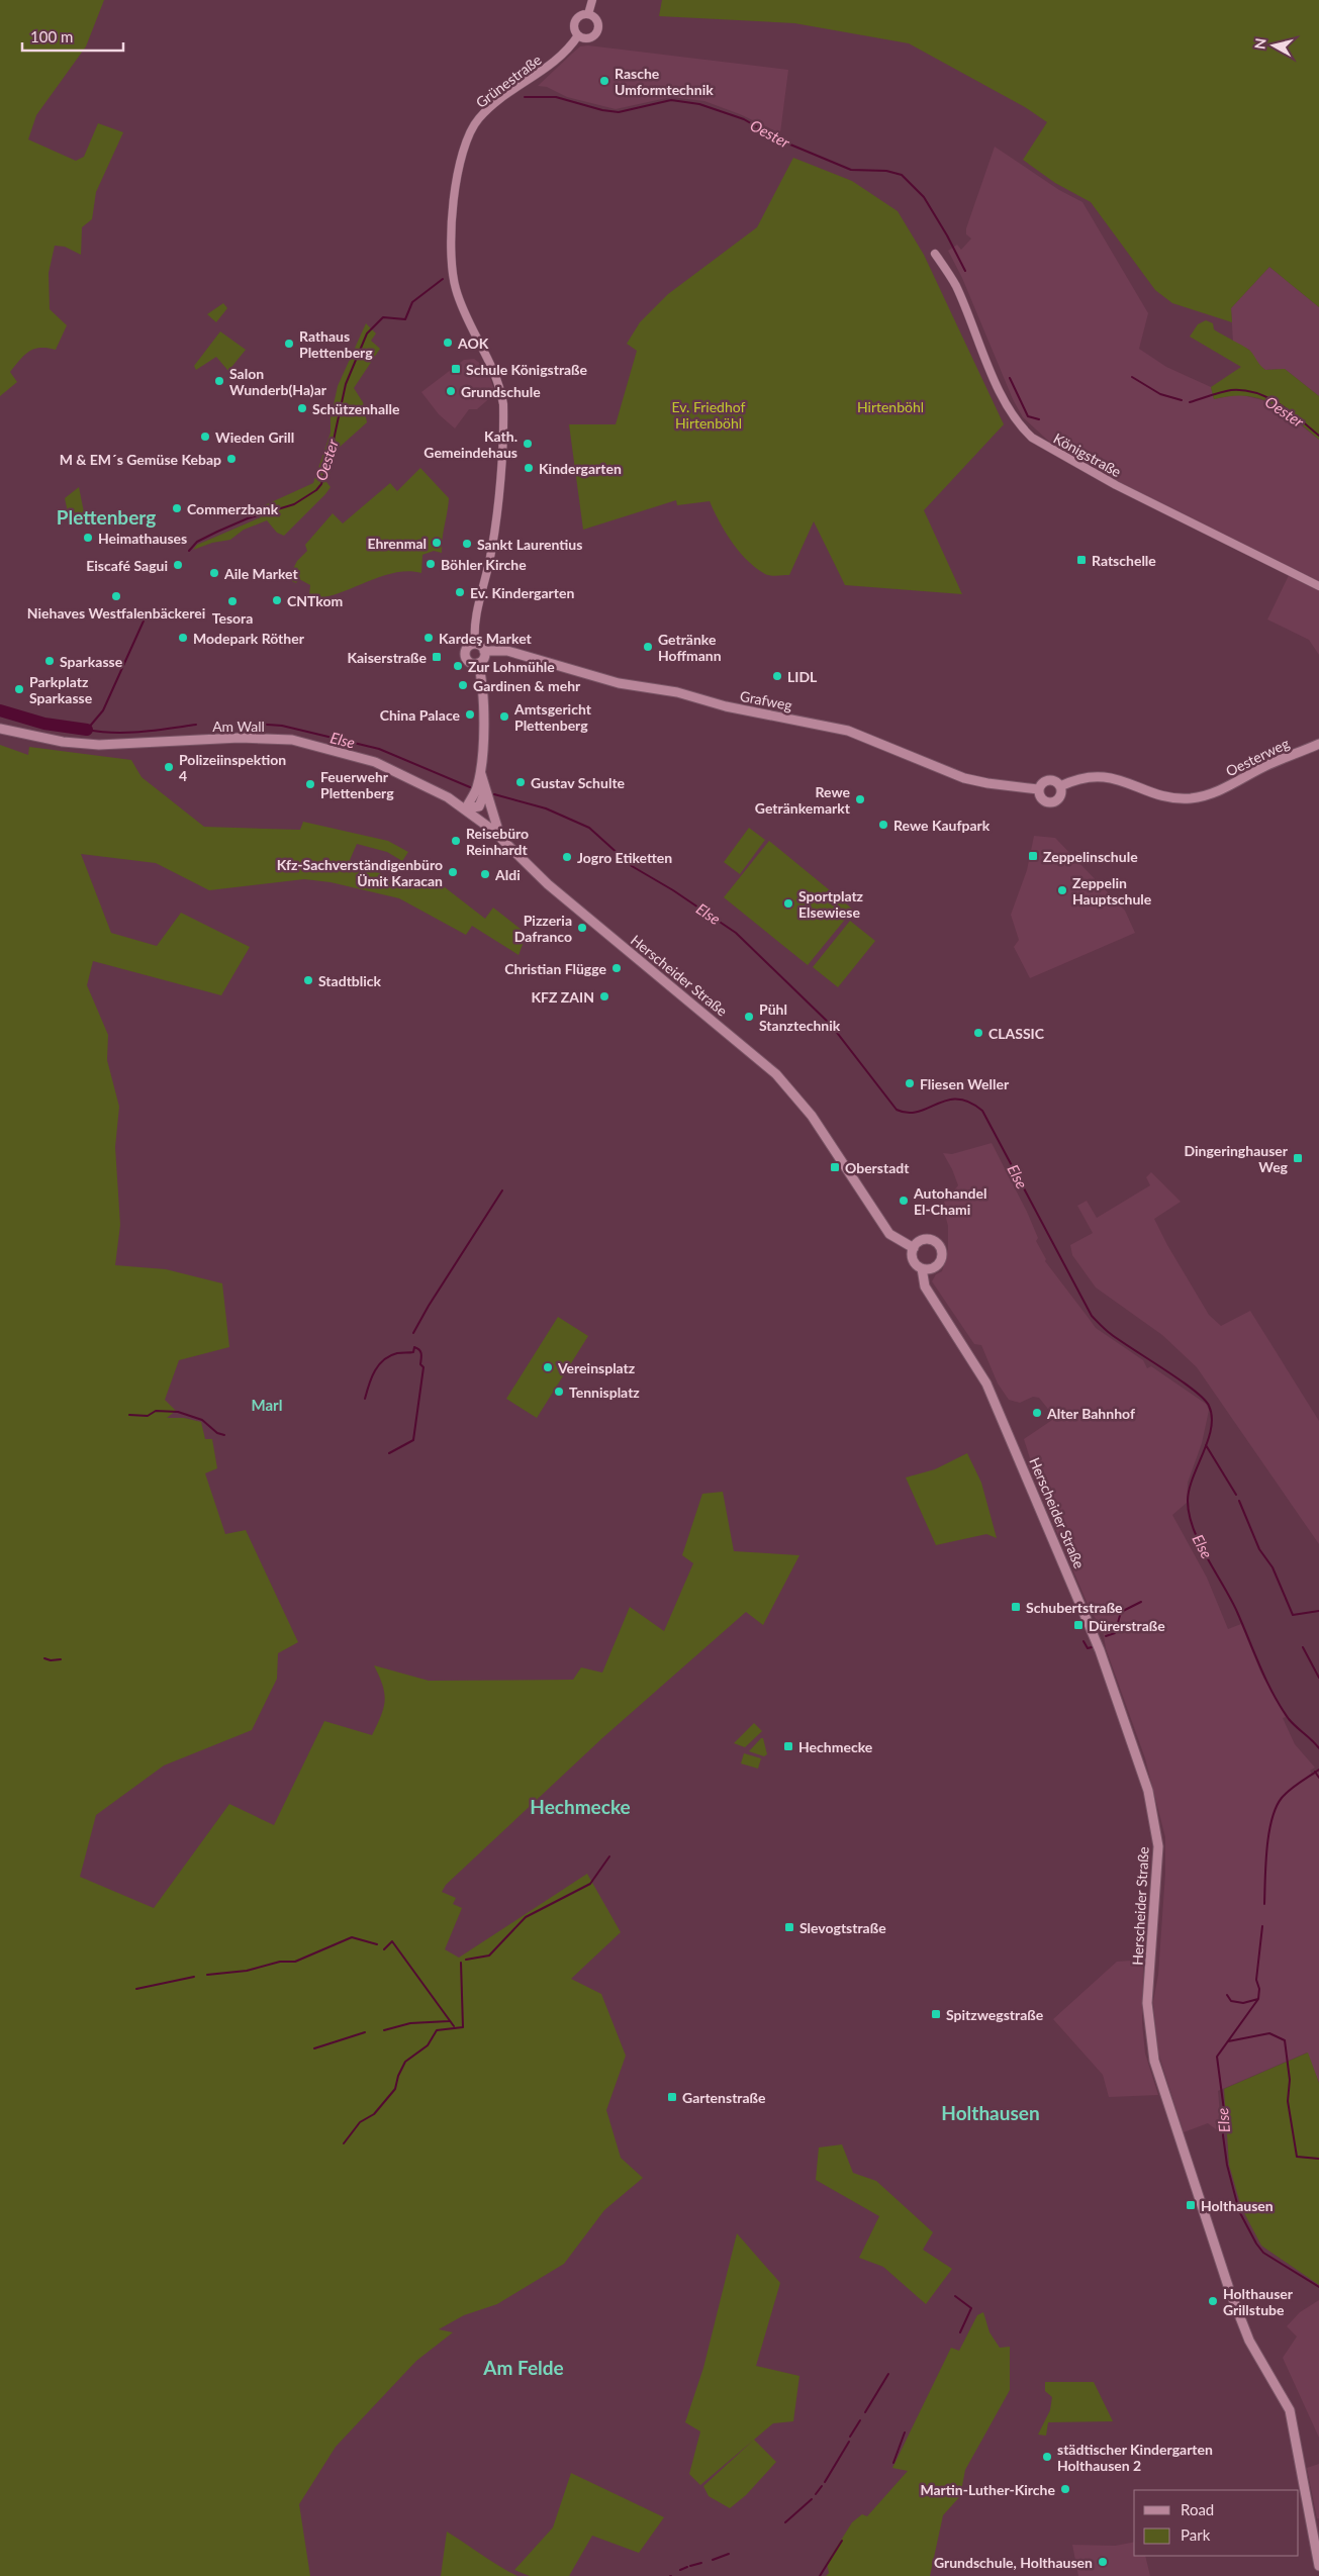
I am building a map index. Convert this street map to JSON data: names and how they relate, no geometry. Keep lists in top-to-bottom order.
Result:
{
  "streets": {
    "main road": [
      "Grafweg",
      "Am Wall",
      "Oesterweg",
      "Herscheider Straße"
    ],
    "street": ["Grünestraße", "Königstraße"]
  },
  "crossings": [
    ["Grünestraße", "Grafweg"],
    ["Grafweg", "Oesterweg"],
    ["Am Wall", "Herscheider Straße"]
  ],
  "districts": [
    "Plettenberg",
    "Marl",
    "Hechmecke",
    "Holthausen",
    "Am Felde"
  ],
  "water": ["Oester", "Else"],
  "parks": ["Ev. Friedhof Hirtenböhl", "Hirtenböhl"],
  "places": {
    "other": [
      "Rasche Umformtechnik",
      "AOK",
      "Rathaus Plettenberg",
      "Salon Wunderb(Ha)ar",
      "Grundschule",
      "Schützenhalle",
      "Wieden Grill",
      "Kath. Gemeindehaus",
      "M & EM´s Gemüse Kebap",
      "Kindergarten",
      "Commerzbank",
      "Heimathauses",
      "Ehrenmal",
      "Sankt Laurentius",
      "Böhler Kirche",
      "Eiscafé Sagui",
      "Aile Market",
      "Ev. Kindergarten",
      "Niehaves Westfalenbäckerei",
      "CNTkom",
      "Tesora",
      "Modepark Röther",
      "Kardeş Market",
      "Getränke Hoffmann",
      "Sparkasse",
      "Zur Lohmühle",
      "LIDL",
      "Gardinen & mehr",
      "Parkplatz Sparkasse",
      "China Palace",
      "Amtsgericht Plettenberg",
      "Polizeiinspektion 4",
      "Gustav Schulte",
      "Feuerwehr Plettenberg",
      "Rewe Getränkemarkt",
      "Rewe Kaufpark",
      "Reisebüro Reinhardt",
      "Jogro Etiketten",
      "Kfz-Sachverständigenbüro Ümit Karacan",
      "Aldi",
      "Zeppelin Hauptschule",
      "Sportplatz Elsewiese",
      "Pizzeria Dafranco",
      "Christian Flügge",
      "Stadtblick",
      "KFZ ZAIN",
      "Pühl Stanztechnik",
      "CLASSIC",
      "Fliesen Weller",
      "Autohandel El-Chami",
      "Vereinsplatz",
      "Tennisplatz",
      "Alter Bahnhof",
      "Holthauser Grillstube",
      "städtischer Kindergarten Holthausen 2",
      "Martin-Luther-Kirche",
      "Grundschule, Holthausen"
    ],
    "transit": [
      "Schule Königstraße",
      "Ratschelle",
      "Kaiserstraße",
      "Zeppelinschule",
      "Dingeringhauser Weg",
      "Oberstadt",
      "Schubertstraße",
      "Dürerstraße",
      "Hechmecke",
      "Slevogtstraße",
      "Spitzwegstraße",
      "Gartenstraße",
      "Holthausen"
    ]
  },
  "legend": ["Road", "Park"],
  "scale_bar": "100 m",
  "north": "left"
}
